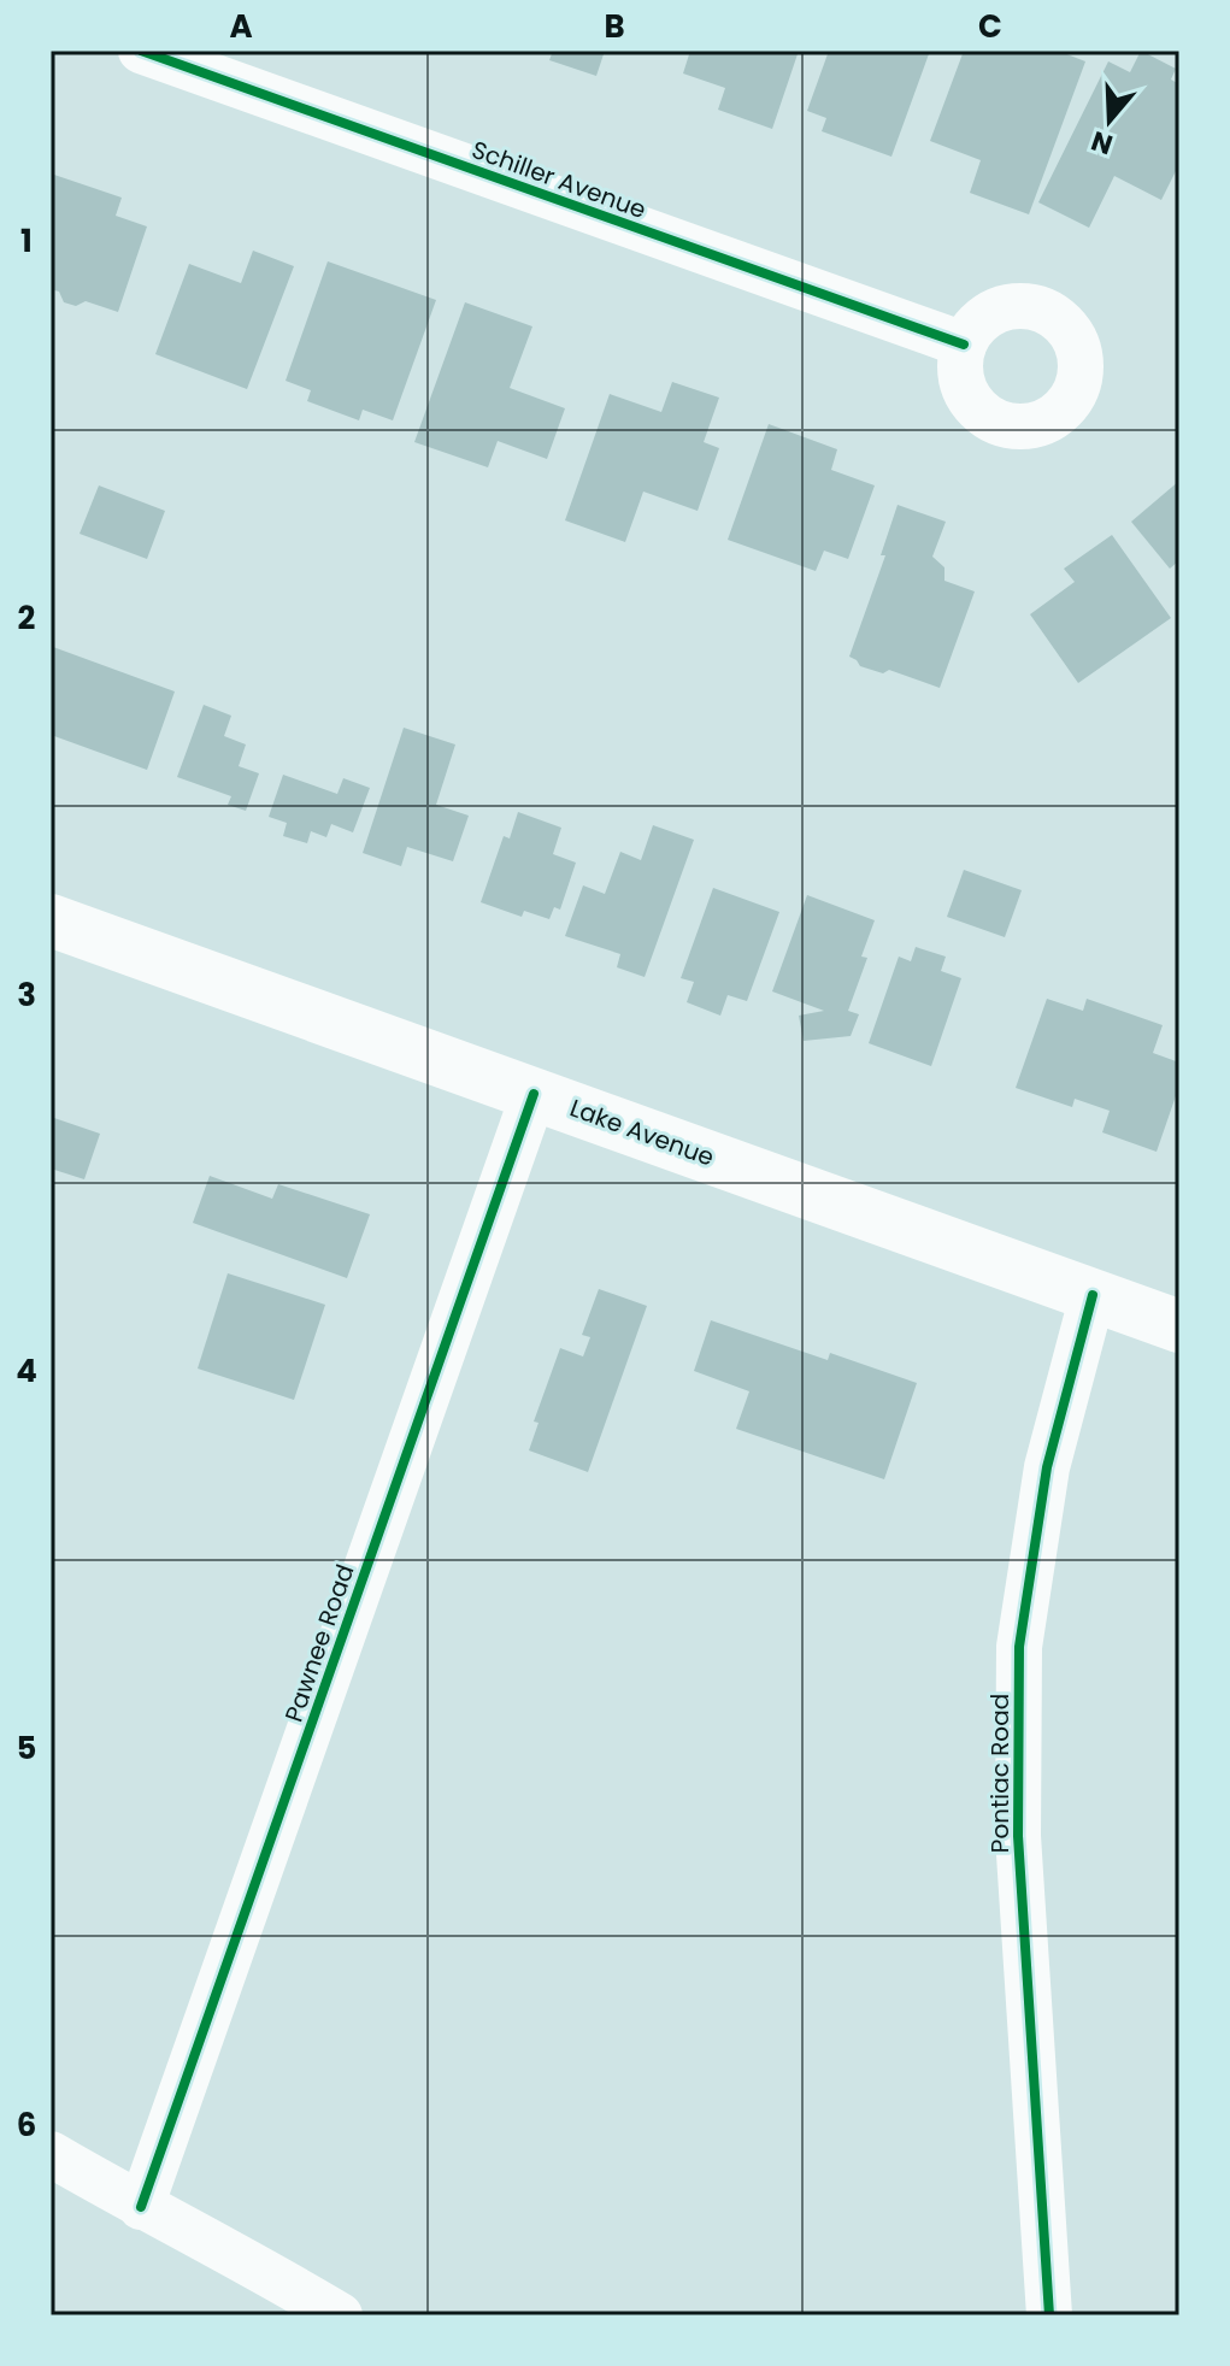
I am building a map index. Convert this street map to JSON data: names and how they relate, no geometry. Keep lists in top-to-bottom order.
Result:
{
  "streets": {
    "main road": ["Lake Avenue"],
    "street": ["Schiller Avenue", "Pawnee Road", "Pontiac Road"]
  },
  "crossings": [
    ["Lake Avenue", "Pawnee Road"],
    ["Lake Avenue", "Pontiac Road"]
  ],
  "north": "bottom",
  "grid": {
    "columns": ["A", "B", "C"],
    "rows": [
      "1",
      "2",
      "3",
      "4",
      "5",
      "6"
    ]
  }
}
